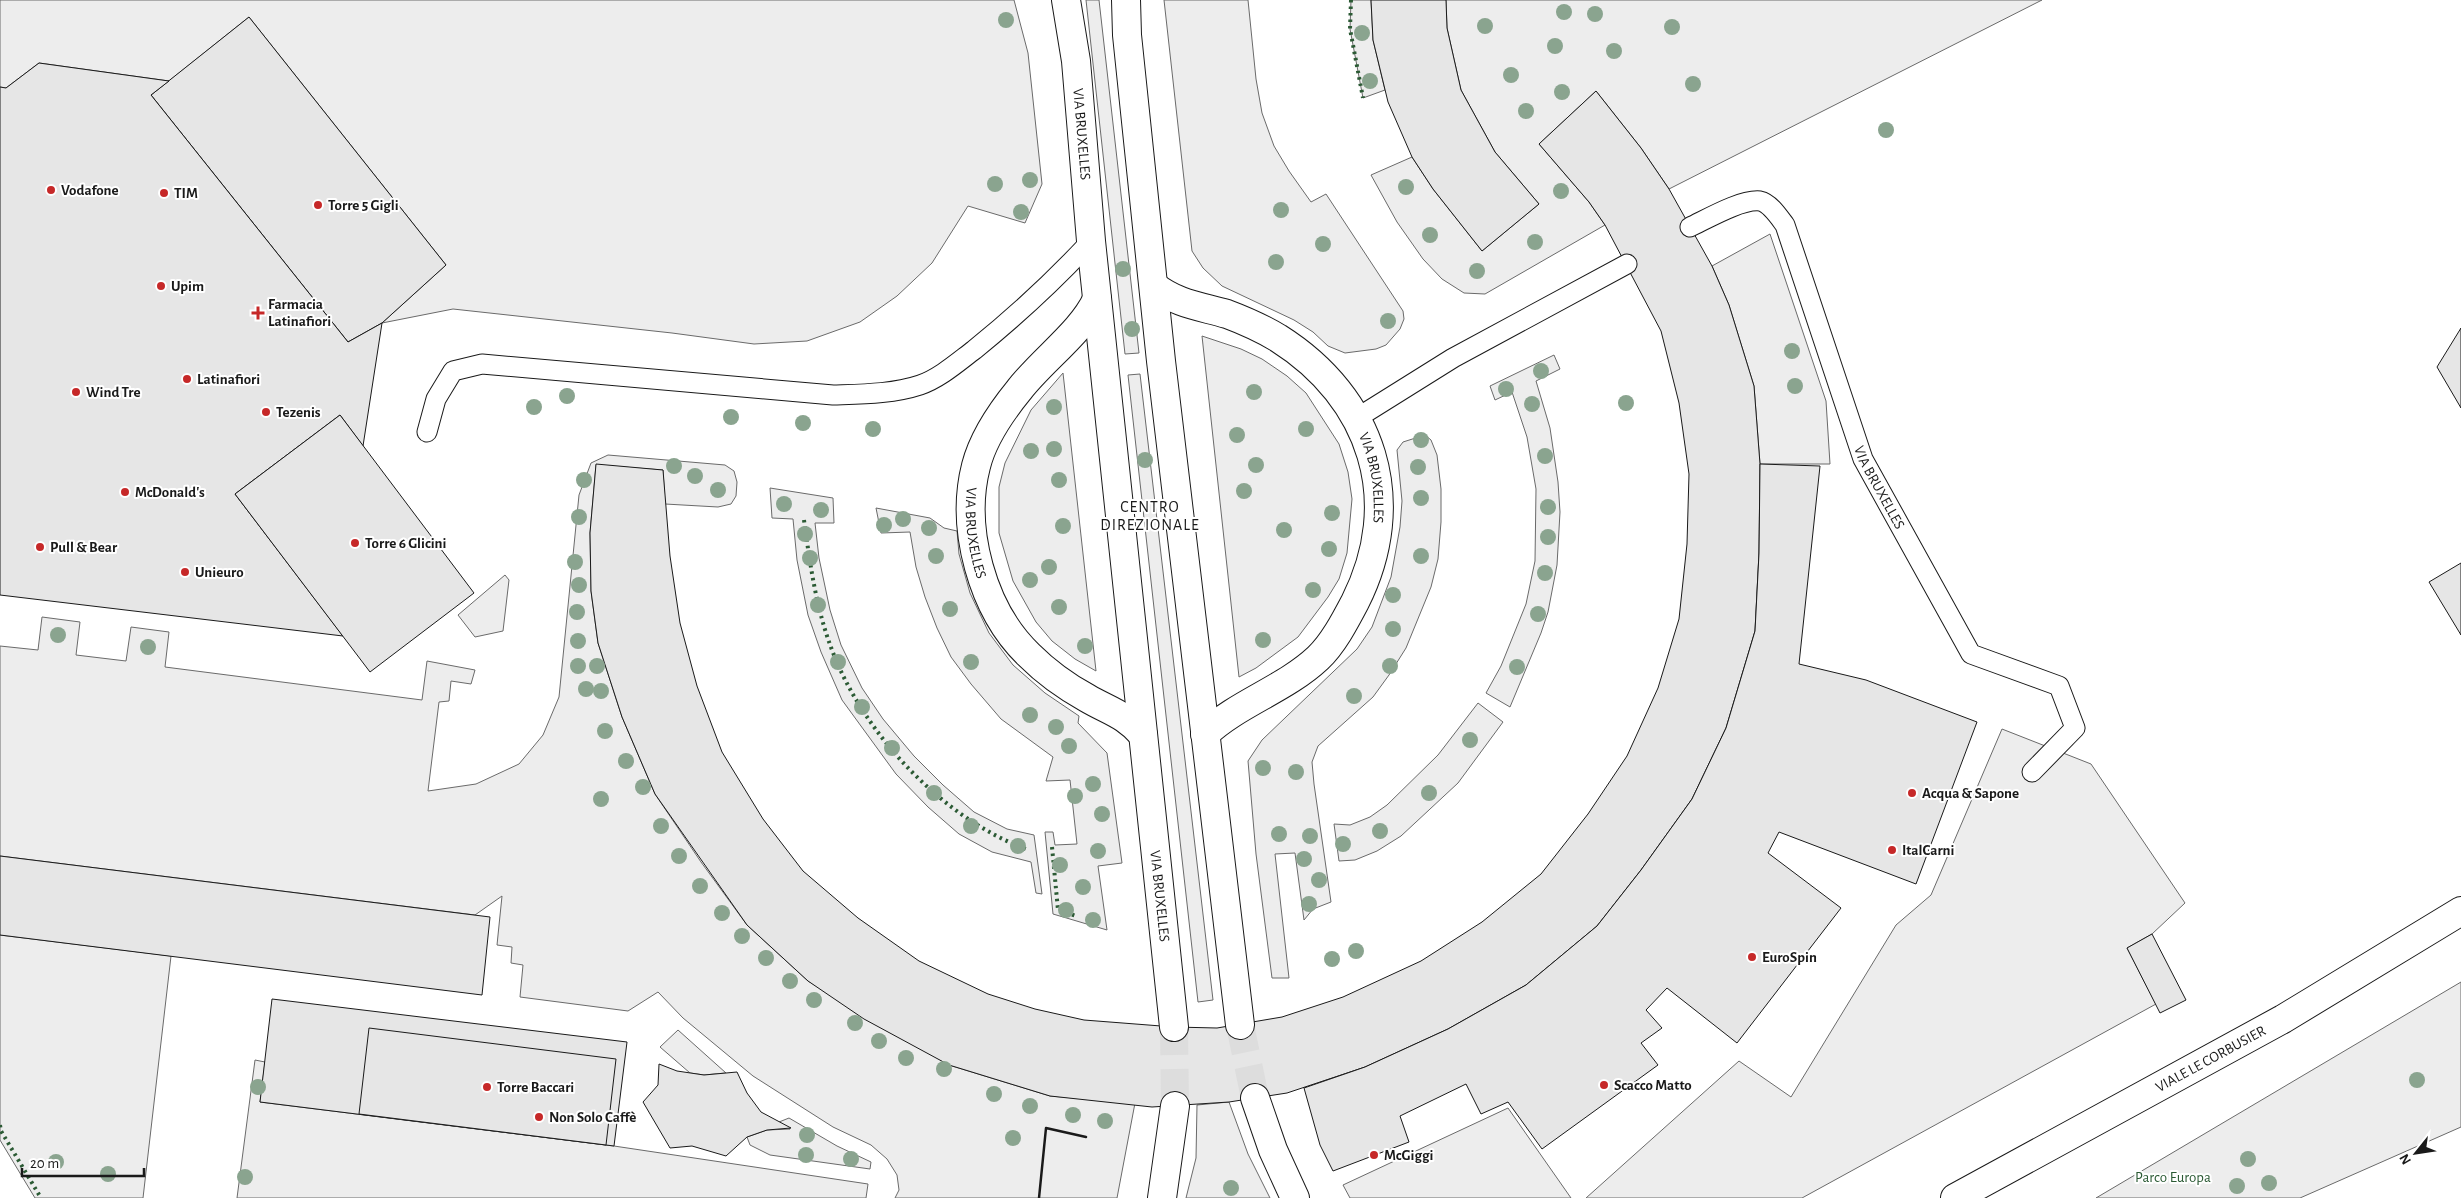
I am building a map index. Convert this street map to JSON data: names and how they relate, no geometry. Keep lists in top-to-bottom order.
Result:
{
  "streets": {
    "street": ["VIA BRUXELLES", "VIALE LE CORBUSIER"]
  },
  "districts": ["CENTRO DIREZIONALE"],
  "parks": ["Parco Europa"],
  "places": {
    "other": [
      "Vodafone",
      "TIM",
      "Torre 5 Gigli",
      "Upim",
      "Latinafiori",
      "Wind Tre",
      "Tezenis",
      "McDonald's",
      "Torre 6 Glicini",
      "Pull & Bear",
      "Unieuro",
      "Acqua & Sapone",
      "ItalCarni",
      "EuroSpin",
      "Scacco Matto",
      "Torre Baccari",
      "Non Solo Caffè",
      "McGiggi"
    ],
    "health": ["Farmacia Latinafiori"]
  },
  "scale_bar": "20 m",
  "north": "bottom left"
}
